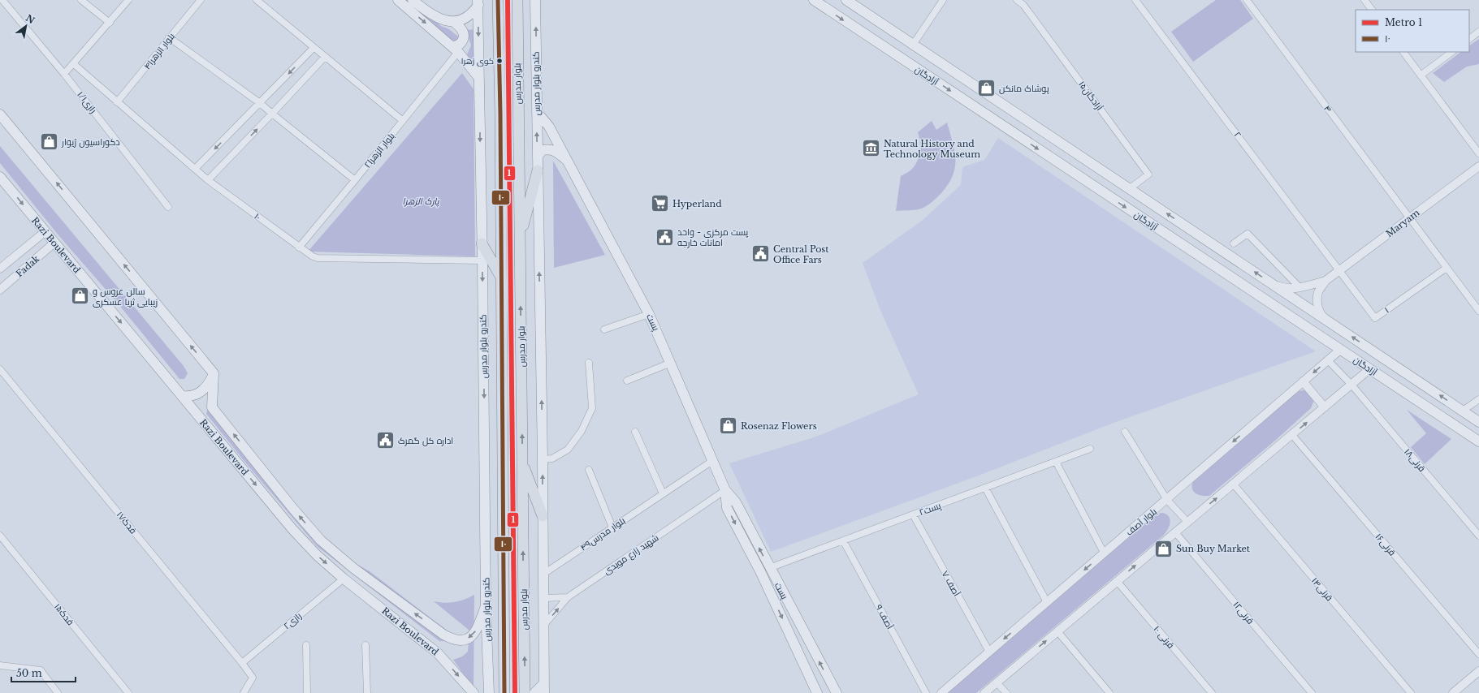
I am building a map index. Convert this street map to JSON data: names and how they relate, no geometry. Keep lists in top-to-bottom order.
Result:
{
  "streets": {
    "main road": [
      "آزادگان",
      "بلوار مدرس",
      "کندرو بلوار مدرس",
      "Razi Boulevard",
      "پست"
    ],
    "street": [
      "بلوار الزهرا۴",
      "آزادگان۱۵",
      "رازی۱/۱",
      "۴",
      "۲",
      "بلوار الزهرا۲",
      "۱۰",
      "Maryam",
      "Fadak",
      "۱",
      "قرنی۱۸",
      "پست۲",
      "بلوار آصف",
      "فدک۱۷",
      "بلوار مدرس۴۹",
      "قرنی۱۶",
      "شهید زارع مویدی",
      "۷ آصف",
      "قرنی۱۴",
      "قرنی۱۲",
      "فدک۱۵",
      "۹ آصف",
      "رازی۲",
      "۱۰ قرنی"
    ]
  },
  "crossings": [
    ["بلوار الزهرا۴", "۱۰"],
    ["آزادگان", "آزادگان۱۵"],
    ["آزادگان", "بلوار آصف"],
    ["کندرو بلوار مدرس", "۱۰"],
    ["کندرو بلوار مدرس", "Razi Boulevard"],
    ["کندرو بلوار مدرس", "پست"],
    ["کندرو بلوار مدرس", "بلوار مدرس۴۹"],
    ["کندرو بلوار مدرس", "شهید زارع مویدی"],
    ["۴", "Maryam"],
    ["۴", "۱"],
    ["۲", "Maryam"],
    ["۲", "۱"],
    ["بلوار الزهرا۲", "۱۰"],
    ["Maryam", "۱"],
    ["Razi Boulevard", "Fadak"],
    ["Razi Boulevard", "رازی۲"],
    ["پست", "پست۲"],
    ["پست", "بلوار مدرس۴۹"],
    ["پست", "شهید زارع مویدی"],
    ["قرنی۱۸", "بلوار آصف"],
    ["پست۲", "۷ آصف"],
    ["پست۲", "۹ آصف"],
    ["بلوار آصف", "۷ آصف"],
    ["فدک۱۷", "رازی۲"]
  ],
  "parks": ["پارک الزهرا"],
  "places": {
    "other": ["کوی زهرا"],
    "shop": [
      "پوشاک مانکن",
      "دکوراسیون ژیوار",
      "سالن عروس و زیبایی ثریا عسکری",
      "Rosenaz Flowers",
      "Sun Buy Market"
    ],
    "museum": ["Natural History and Technology Museum"],
    "supermarket": ["Hyperland"],
    "public building": ["پست مرکزی - واحد امانات خارجه", "Central Post Office Fars", "اداره کل گمرک"]
  },
  "lines": ["metro line 1", "transit line ۱۰"],
  "legend": ["Metro 1", "۱۰"],
  "scale_bar": "50 m",
  "north": "top right"
}
